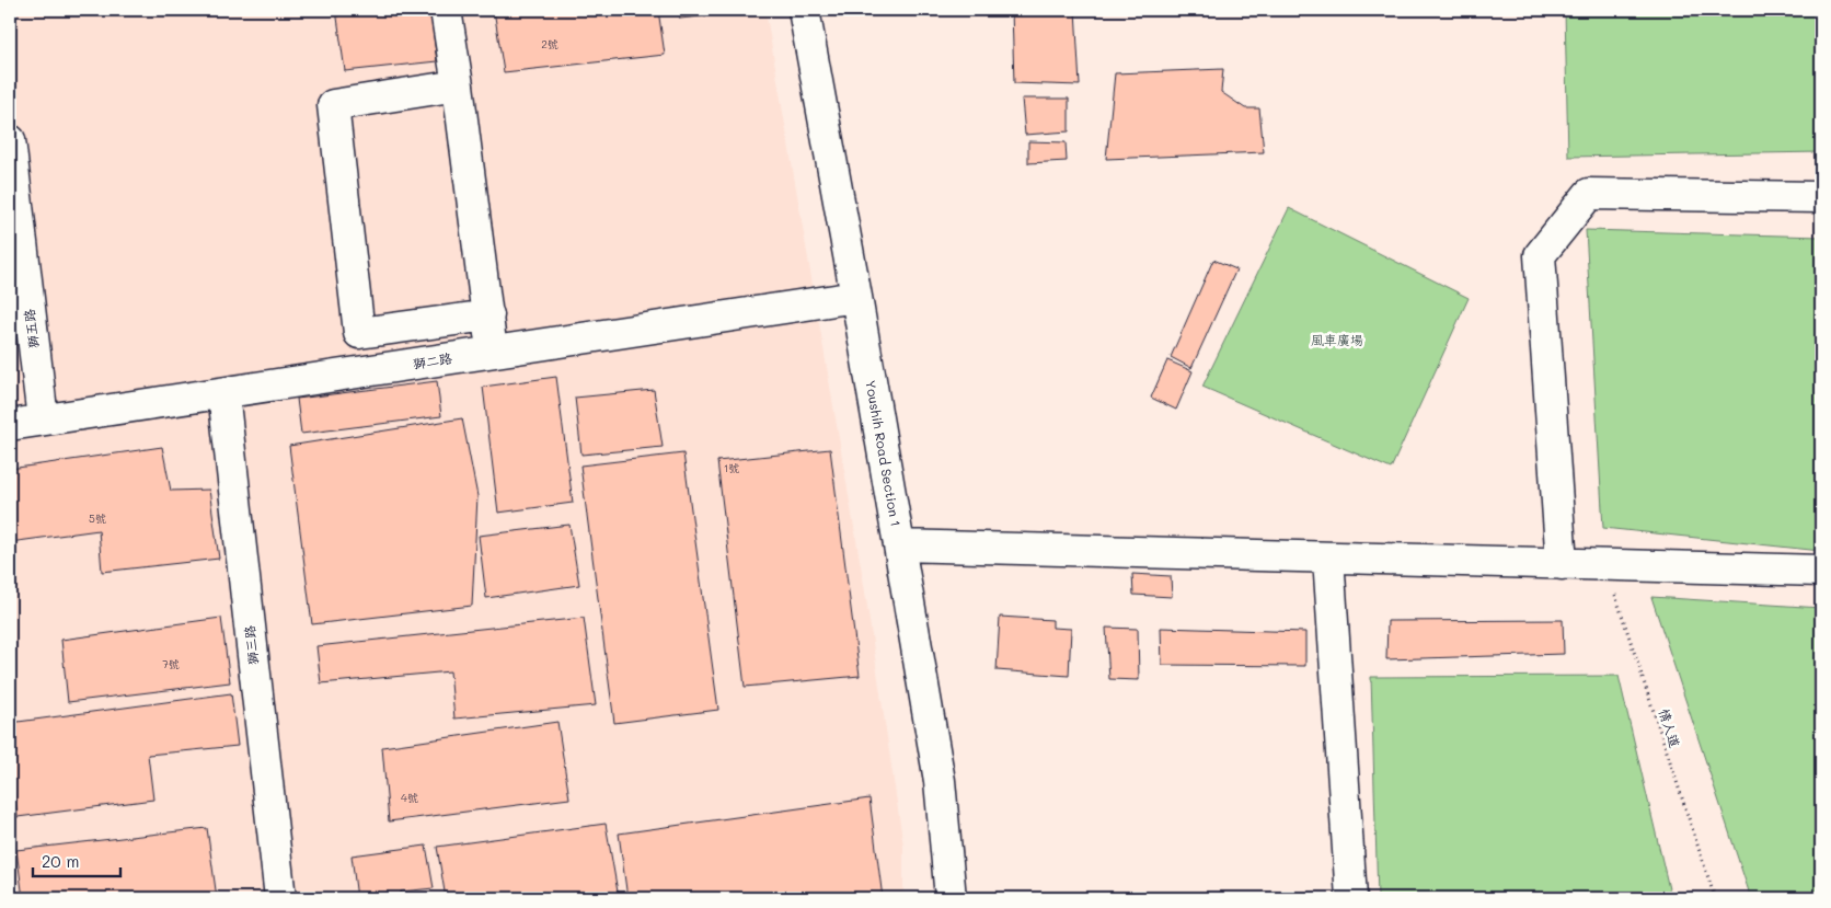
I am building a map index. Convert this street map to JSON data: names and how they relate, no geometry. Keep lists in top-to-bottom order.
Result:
{
  "streets": {
    "street": [
      "獅五路",
      "獅二路",
      "Youshih Road Section 1",
      "獅三路"
    ],
    "path": ["情人道"]
  },
  "crossings": [
    ["獅五路", "獅二路"],
    ["獅二路", "Youshih Road Section 1"],
    ["獅二路", "獅三路"]
  ],
  "parks": ["風車廣場"],
  "house_numbers": [
    "2號",
    "1號",
    "5號",
    "7號",
    "4號"
  ],
  "scale_bar": "20 m"
}
